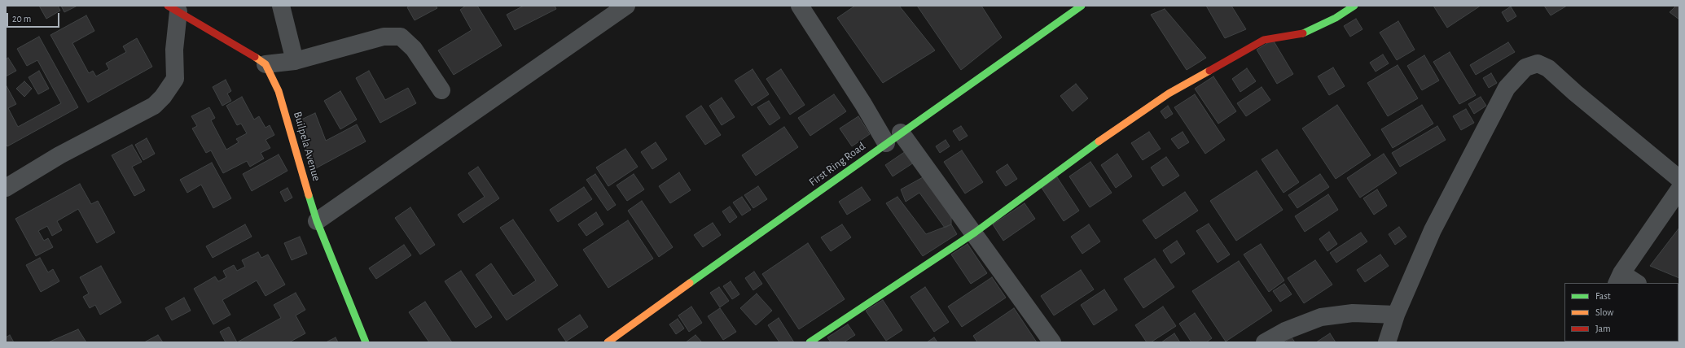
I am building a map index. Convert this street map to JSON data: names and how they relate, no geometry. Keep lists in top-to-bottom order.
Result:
{
  "streets": {
    "street": ["Builpela Avenue", "First Ring Road"]
  },
  "legend": ["Fast", "Slow", "Jam"],
  "scale_bar": "20 m"
}
